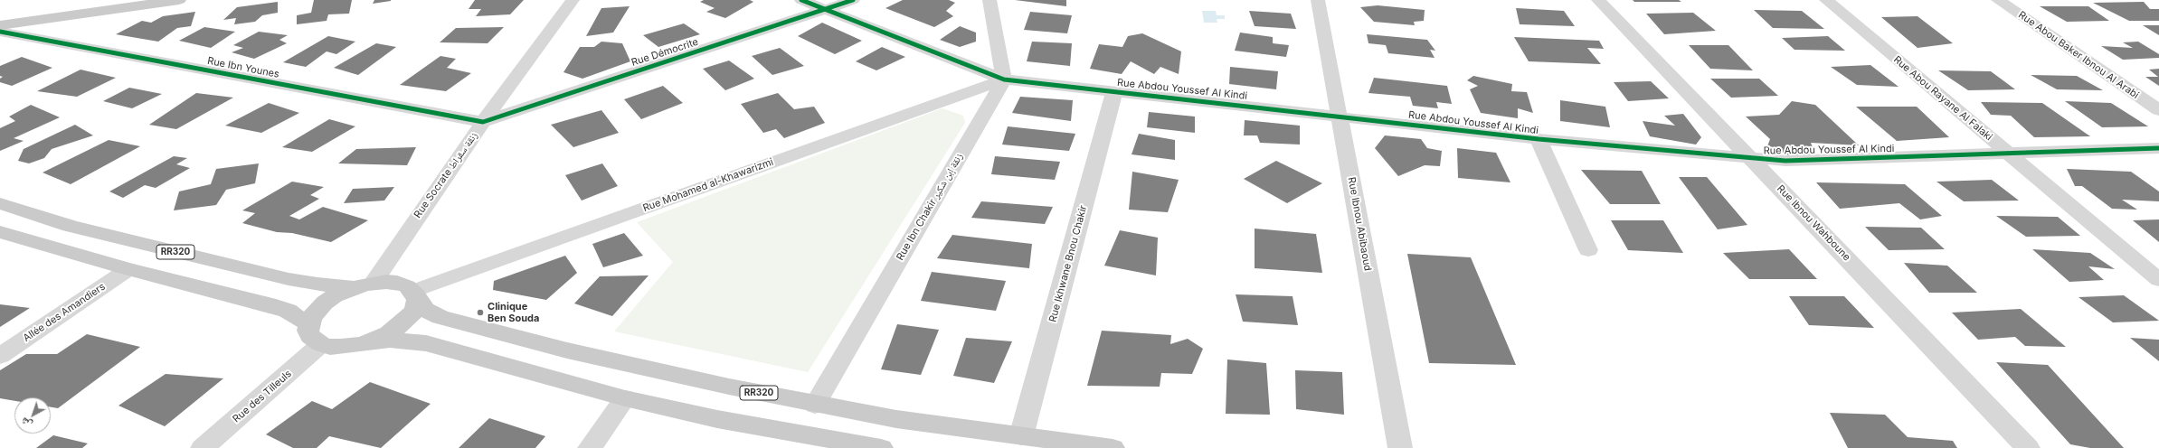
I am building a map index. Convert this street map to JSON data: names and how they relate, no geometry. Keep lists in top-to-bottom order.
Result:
{
  "streets": {
    "main road": ["RR320"],
    "street": [
      "Rue Démocrite",
      "Rue Abou Baker Ibnou Al Arabi",
      "Rue Ibn Younes",
      "Rue Abdou Youssef Al Kindi",
      "Rue Abou Rayane Al Falaki",
      "Rue Socrate زنقة سقراط",
      "Rue Mohamed al-Khawarizmi",
      "Rue Ibn Chakir زنقة إبن شكير",
      "Rue Ibnou Wahboune",
      "Rue Ibnou Abibaoud",
      "Rue Ikhwane Bnou Chakir",
      "Allée des Amandiers",
      "Rue des Tilleuls"
    ]
  },
  "crossings": [
    ["Rue Démocrite", "Rue Ibn Younes"],
    ["Rue Démocrite", "Rue Abdou Youssef Al Kindi"],
    ["Rue Démocrite", "Rue Socrate زنقة سقراط"],
    ["Rue Ibn Younes", "Rue Socrate زنقة سقراط"],
    ["Rue Abdou Youssef Al Kindi", "Rue Abou Rayane Al Falaki"],
    ["Rue Abdou Youssef Al Kindi", "Rue Mohamed al-Khawarizmi"],
    ["Rue Abdou Youssef Al Kindi", "Rue Ibn Chakir زنقة إبن شكير"],
    ["Rue Abdou Youssef Al Kindi", "Rue Ibnou Wahboune"],
    ["Rue Abdou Youssef Al Kindi", "Rue Ibnou Abibaoud"],
    ["Rue Abdou Youssef Al Kindi", "Rue Ikhwane Bnou Chakir"],
    ["Rue Socrate زنقة سقراط", "RR320"],
    ["Rue Mohamed al-Khawarizmi", "Rue Ibn Chakir زنقة إبن شكير"],
    ["Rue Mohamed al-Khawarizmi", "RR320"],
    ["Rue Ibn Chakir زنقة إبن شكير", "RR320"],
    ["RR320", "Rue Ikhwane Bnou Chakir"]
  ],
  "places": ["Clinique Ben Souda"],
  "north": "bottom left"
}
